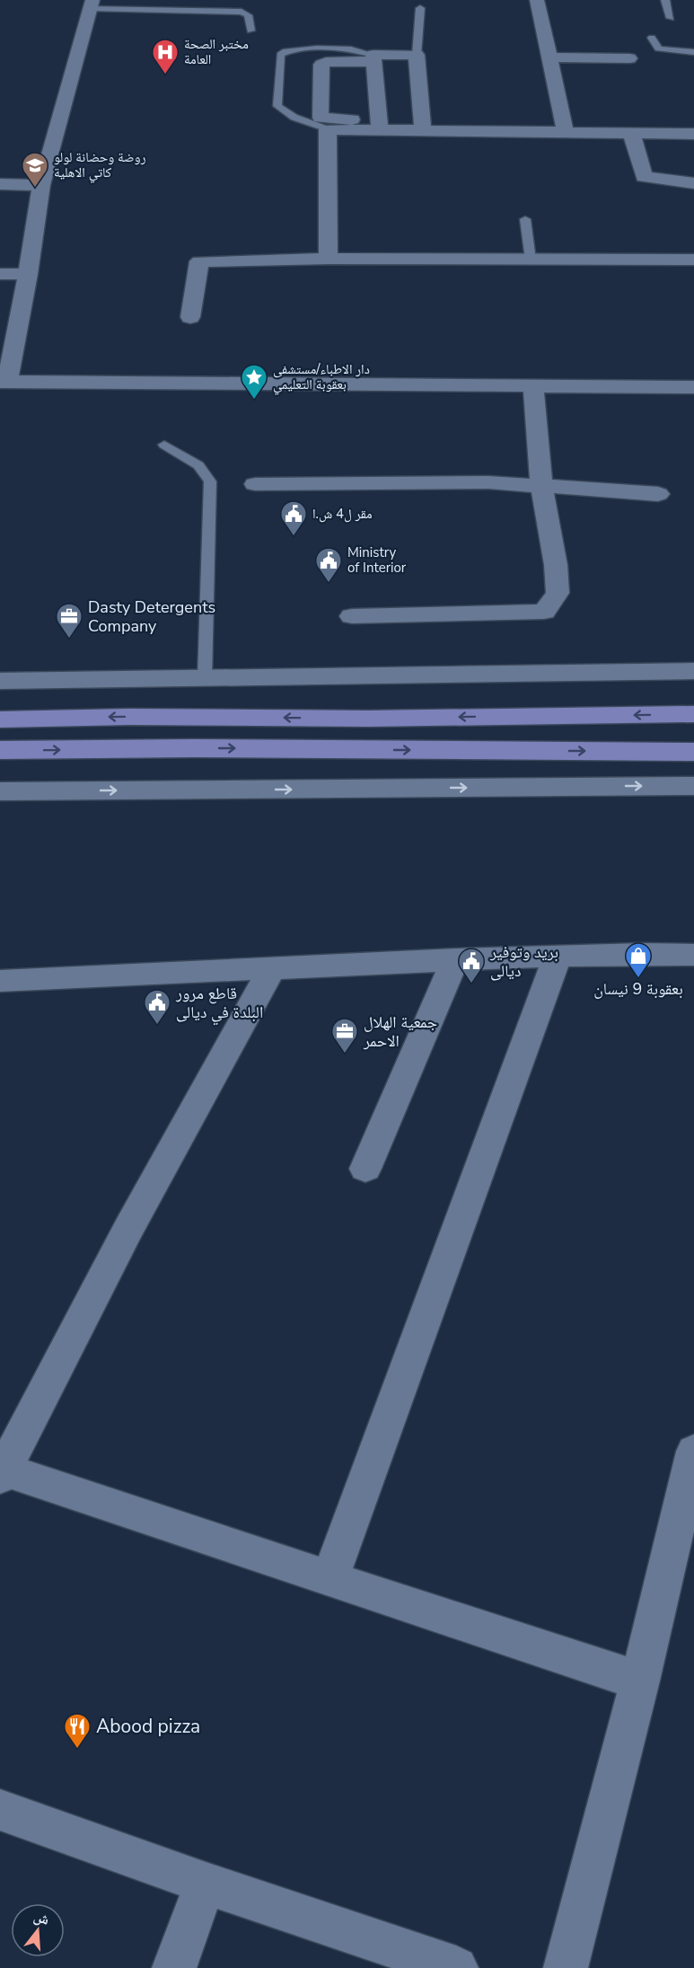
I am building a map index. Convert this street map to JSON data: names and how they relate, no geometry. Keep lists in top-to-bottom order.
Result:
{
  "places": {
    "hospital": ["مختبر الصحة العامة"],
    "school or university": ["روضة وحضانة لولو كاتي الاهلية"],
    "place": ["دار الاطباء/مستشفى بعقوبة التعليمي"],
    "public building": [
      "مقر ل4 ش.ا",
      "Ministry of Interior",
      "بريد وتوفير ديالى",
      "قاطع مرور البلدة في ديالى"
    ],
    "office": ["Dasty Detergents Company", "جمعية الهلال الاحمر"],
    "shop": ["بعقوبة 9 نيسان"],
    "restaurant": ["Abood pizza"]
  },
  "north": "top"
}
